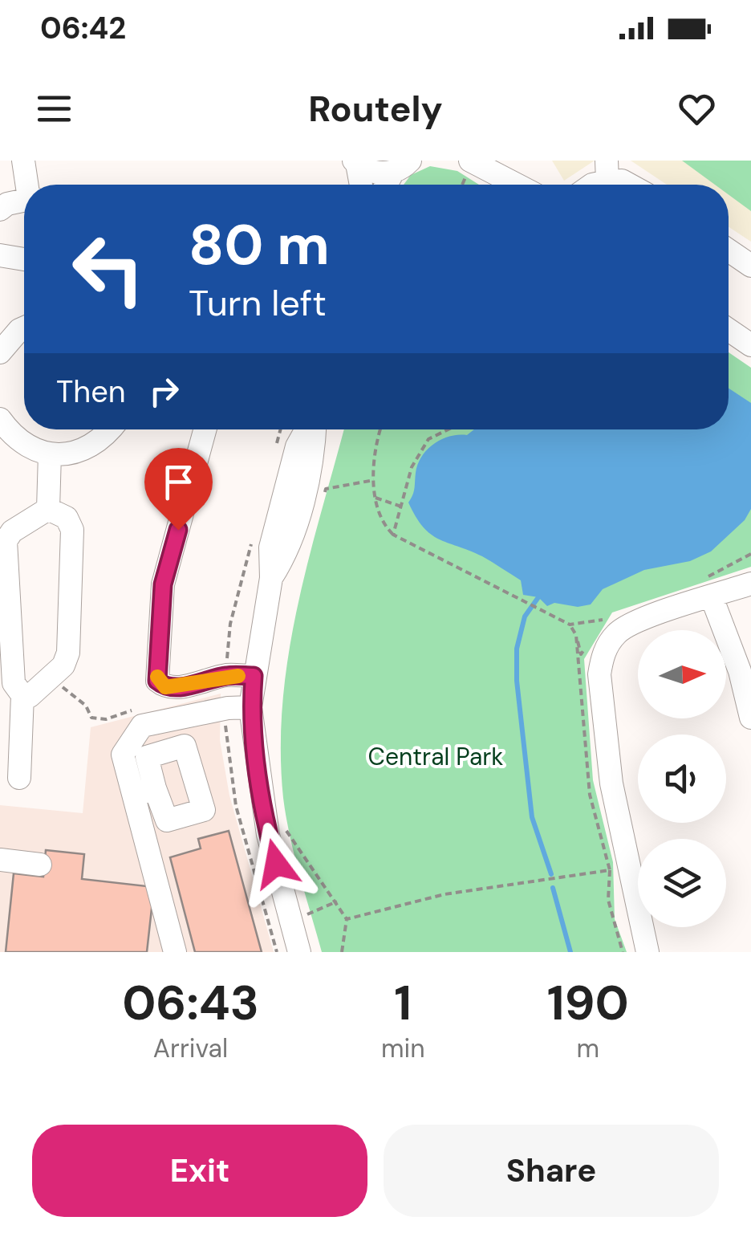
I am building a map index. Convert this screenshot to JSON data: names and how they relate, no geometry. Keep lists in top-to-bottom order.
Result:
{
  "parks": ["Central Park"],
  "north": "right",
  "page": {
    "status": "06:42",
    "header": "Routely",
    "turn": ["80 m", "Turn left"],
    "then": "Then",
    "eta": [
      "06:43",
      "Arrival",
      "1",
      "min",
      "190",
      "m"
    ],
    "buttons": ["Exit", "Share"]
  }
}
